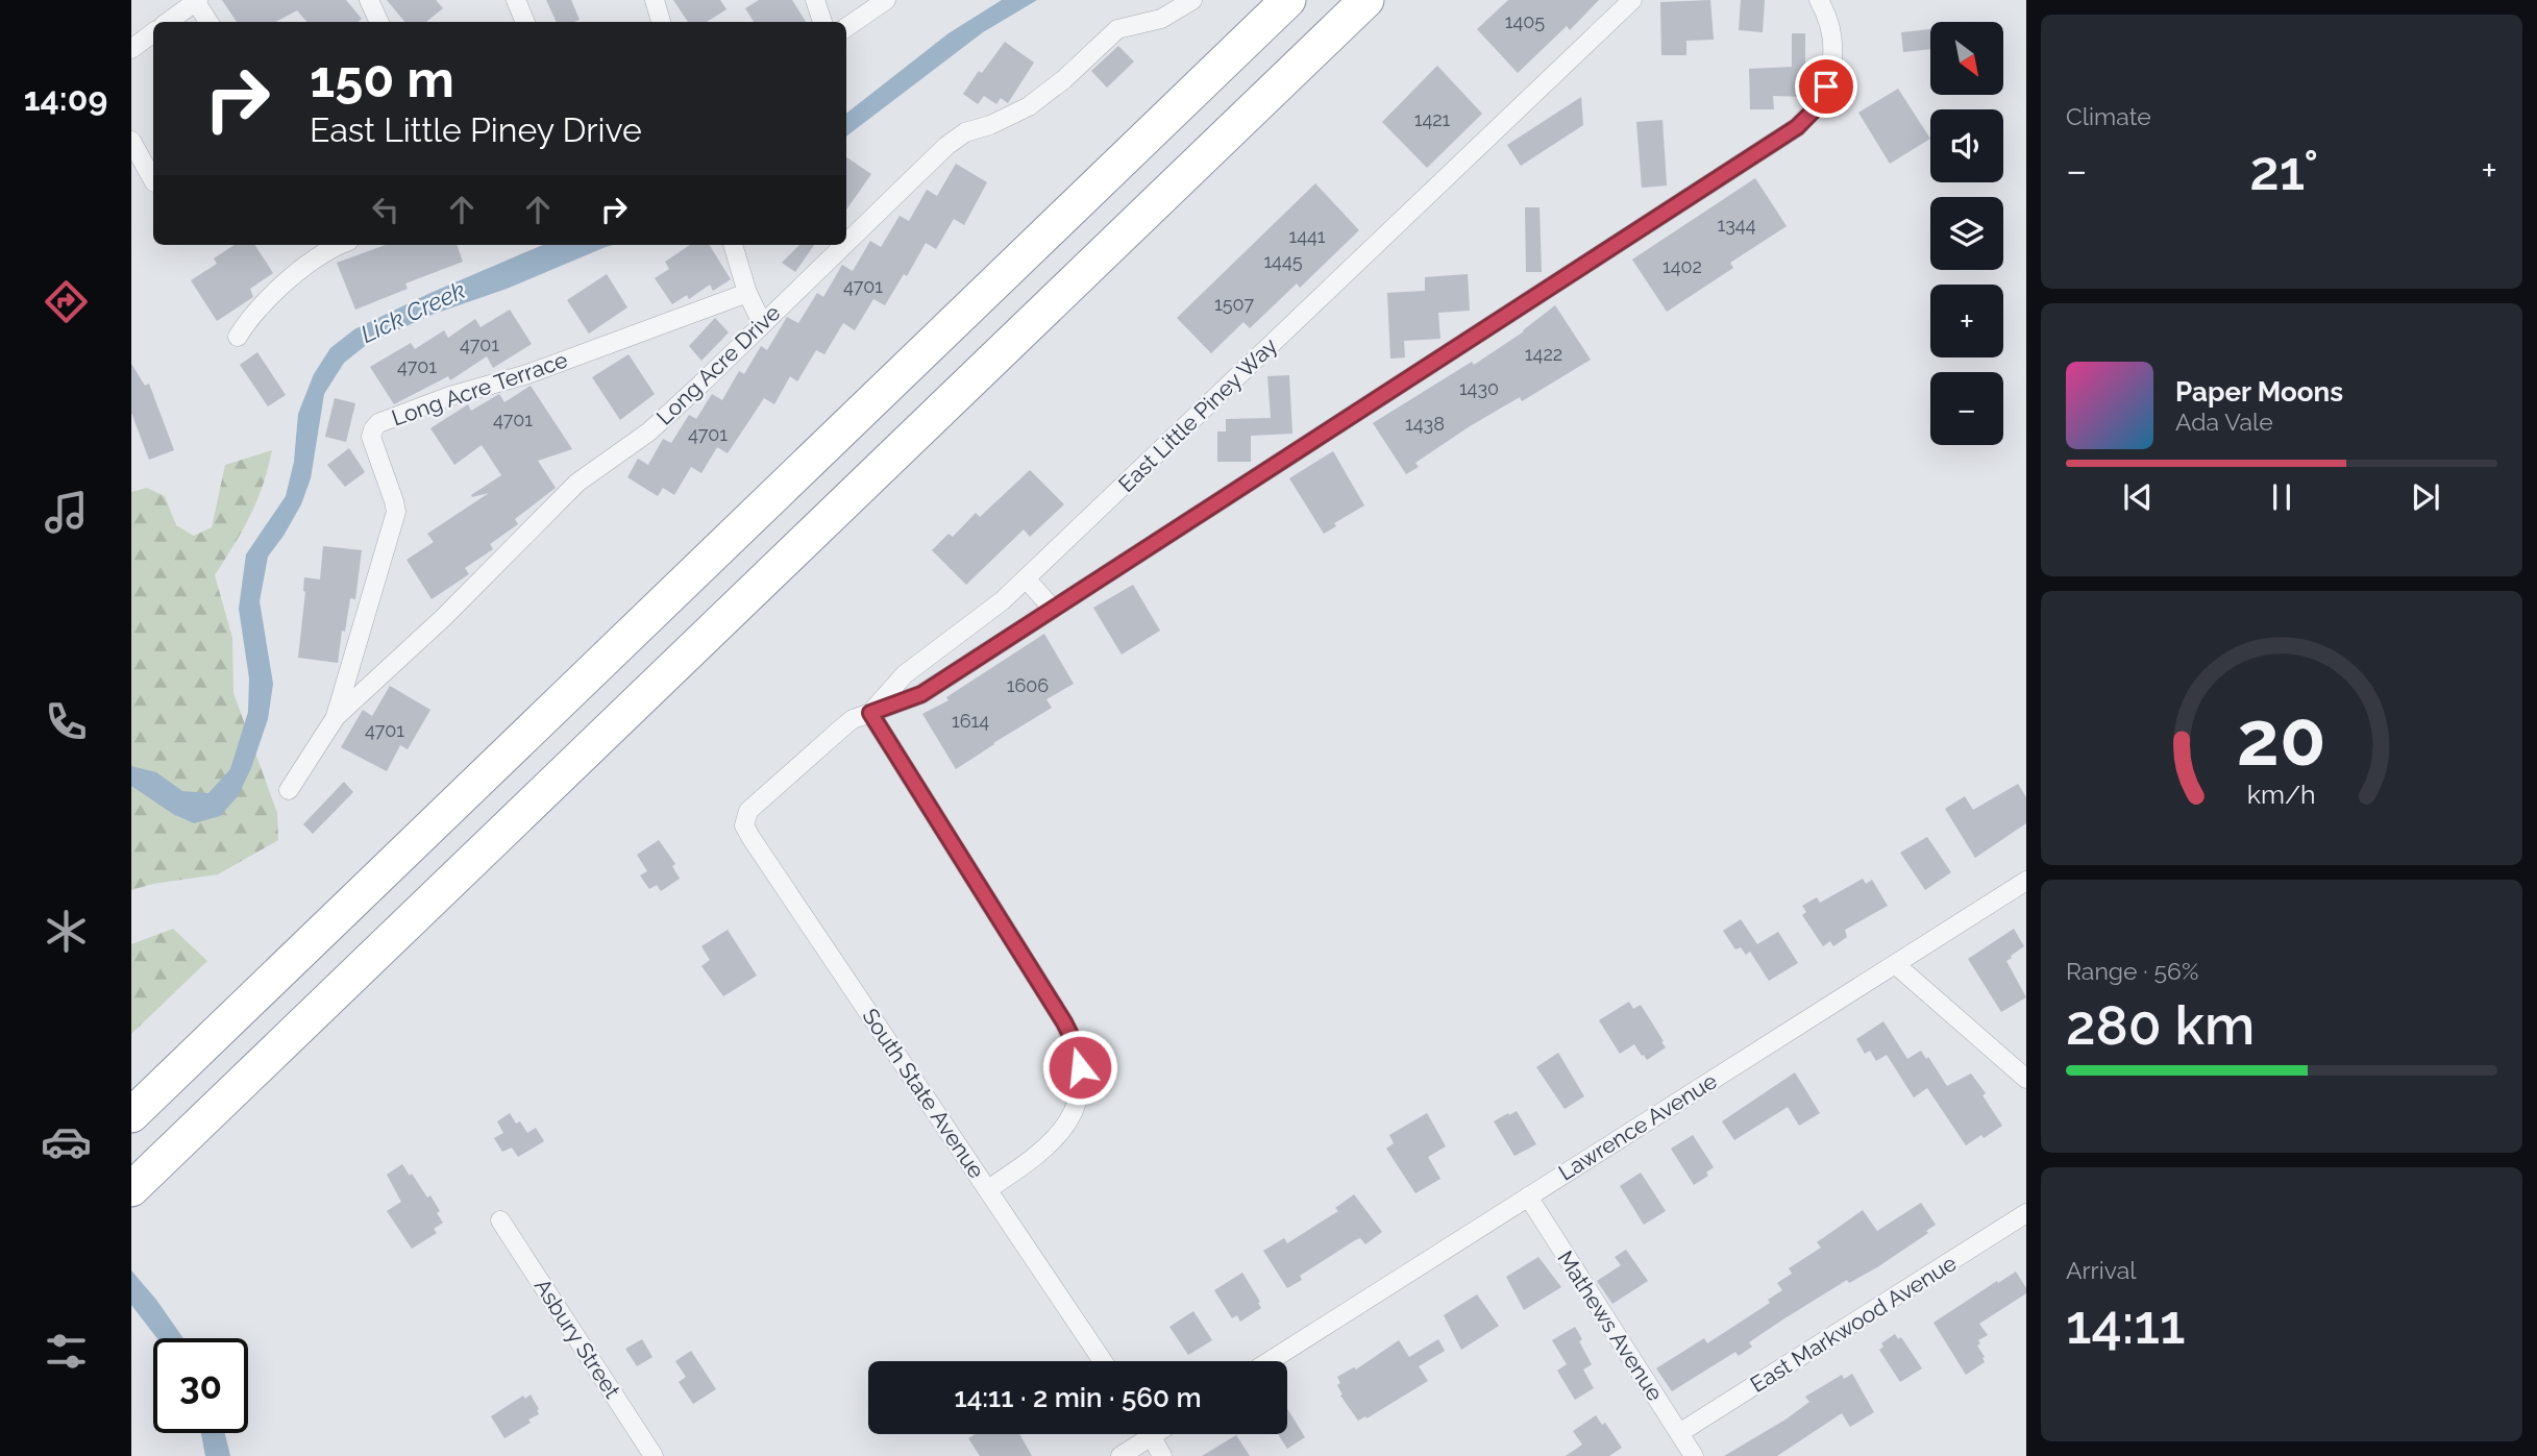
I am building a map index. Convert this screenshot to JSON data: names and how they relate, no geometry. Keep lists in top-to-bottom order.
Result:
{
  "streets": {
    "street": [
      "Long Acre Drive",
      "Long Acre Terrace",
      "East Little Piney Way",
      "South State Avenue",
      "Lawrence Avenue",
      "East Markwood Avenue",
      "Mathews Avenue",
      "Asbury Street"
    ]
  },
  "crossings": [
    ["Long Acre Drive", "Long Acre Terrace"],
    ["East Little Piney Way", "South State Avenue"],
    ["Lawrence Avenue", "Mathews Avenue"],
    ["East Markwood Avenue", "Mathews Avenue"]
  ],
  "water": ["Lick Creek"],
  "house_numbers": [
    "1405",
    "1421",
    "1344",
    "1441",
    "1445",
    "1402",
    "4701",
    "1507",
    "4701",
    "1422",
    "4701",
    "1430",
    "4701",
    "1438",
    "4701",
    "1606",
    "1614",
    "4701"
  ],
  "north": "bottom right",
  "page": {
    "tabs": "14:09",
    "tile": [
      "Climate",
      ["Range · 56%", "280 km"],
      ["Arrival", "14:11"]
    ],
    "map_buttons": ["+", "−"],
    "turn": ["150 m", "East Little Piney Drive"],
    "heat": ["−", "21°", "+"],
    "song": ["Paper Moons", "Ada Vale"],
    "limit": "30",
    "trip": "14:11 · 2 min · 560 m",
    "gauge": ["20", "km/h"]
  }
}
